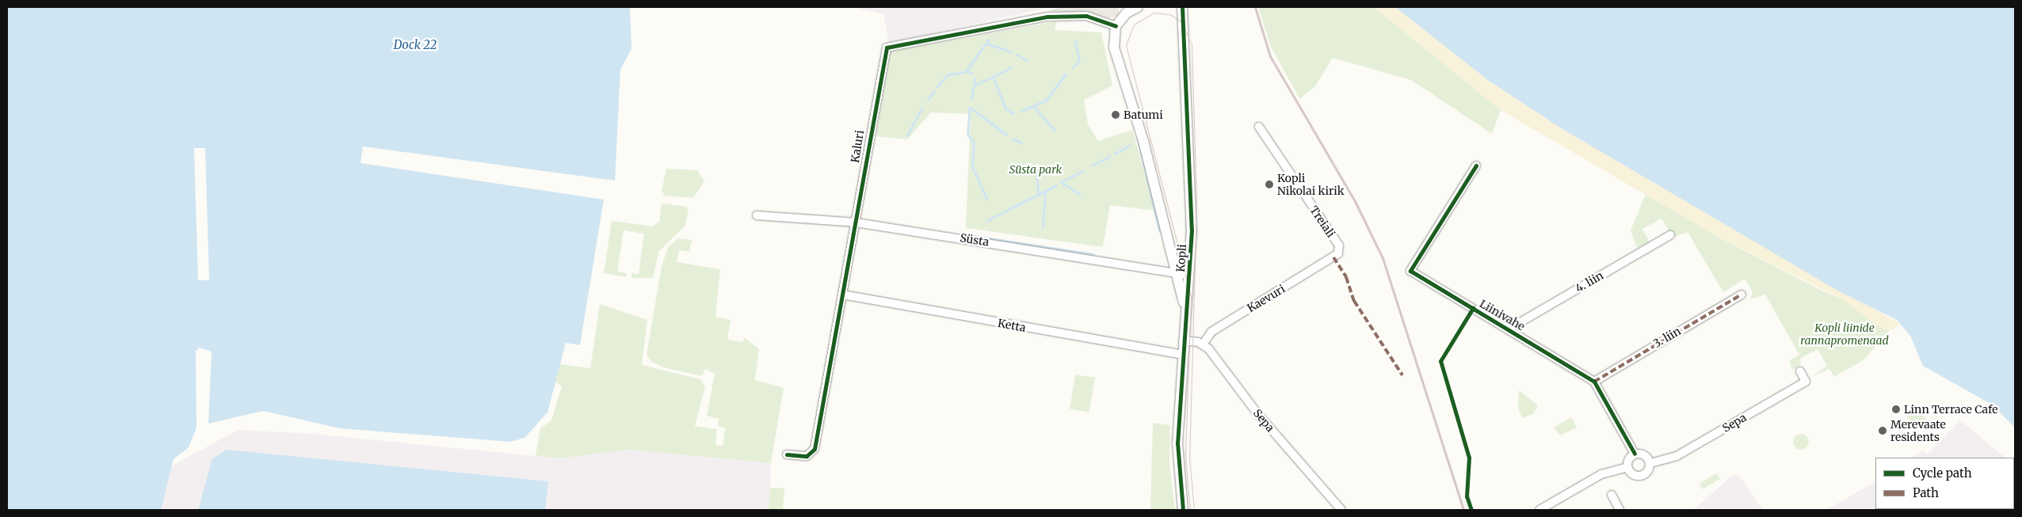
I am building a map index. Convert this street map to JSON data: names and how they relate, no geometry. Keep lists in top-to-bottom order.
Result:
{
  "streets": {
    "street": [
      "Kaluri",
      "Treiali",
      "Süsta",
      "Kopli",
      "4. liin",
      "Kaevuri",
      "Liinivahe",
      "Ketta",
      "3. liin",
      "Sepa"
    ]
  },
  "crossings": [
    ["Kaluri", "Süsta"],
    ["Kaluri", "Kopli"],
    ["Kaluri", "Ketta"],
    ["Treiali", "Kaevuri"],
    ["Süsta", "Kopli"],
    ["Kopli", "Ketta"],
    ["4. liin", "Liinivahe"],
    ["Kaevuri", "Sepa"],
    ["Liinivahe", "3. liin"],
    ["Liinivahe", "Sepa"]
  ],
  "water": ["Dock 22"],
  "parks": ["Süsta park", "Kopli liinide rannapromenaad"],
  "places": [
    "Batumi",
    "Kopli Nikolai kirik",
    "Linn Terrace Cafe",
    "Merevaate residents"
  ],
  "legend": ["Cycle path", "Path"]
}
